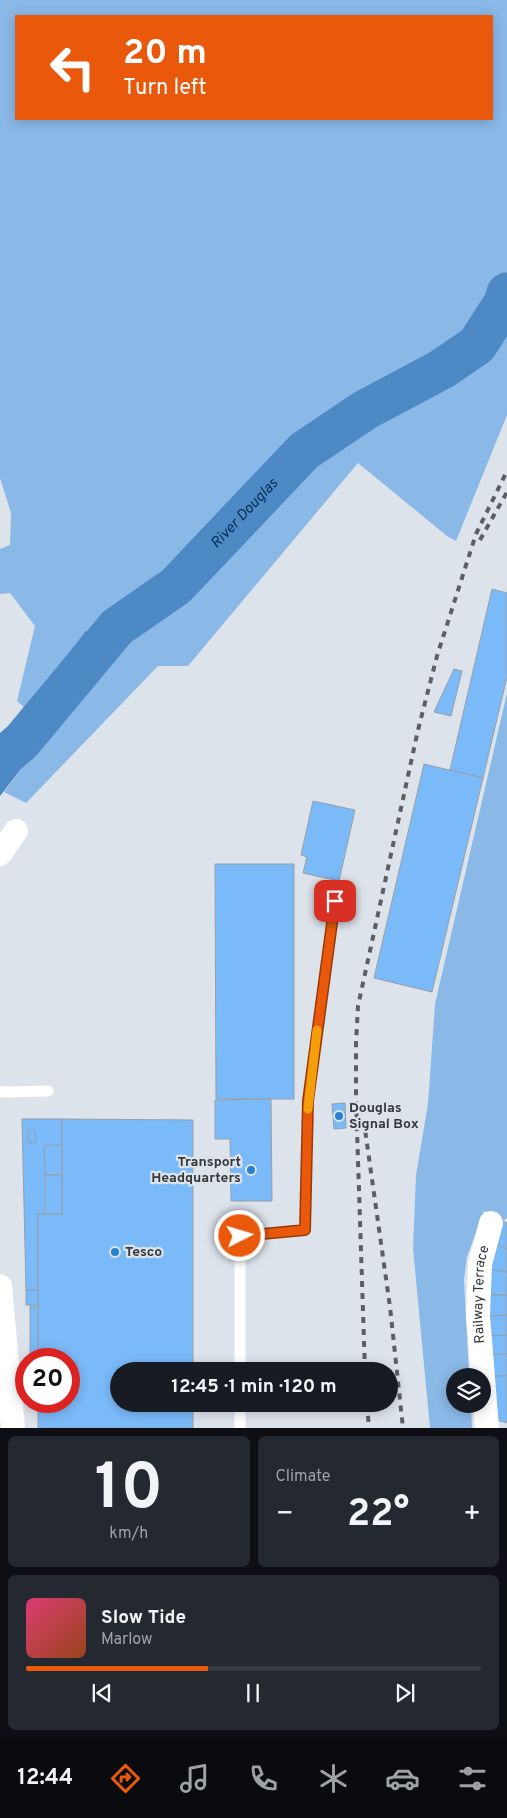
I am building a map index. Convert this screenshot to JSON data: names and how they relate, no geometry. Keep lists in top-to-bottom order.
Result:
{
  "streets": {
    "street": ["Railway Terrace"]
  },
  "water": ["River Douglas"],
  "places": ["Douglas Signal Box", "Transport Headquarters", "Tesco"],
  "page": {
    "turn": ["20 m", "Turn left"],
    "limit": "20",
    "trip": "12:45 · 1 min · 120 m",
    "tile": [
      ["10", "km/h"],
      "Climate"
    ],
    "heat": ["−", "22°", "+"],
    "song": ["Slow Tide", "Marlow"],
    "tabs": "12:44"
  }
}
